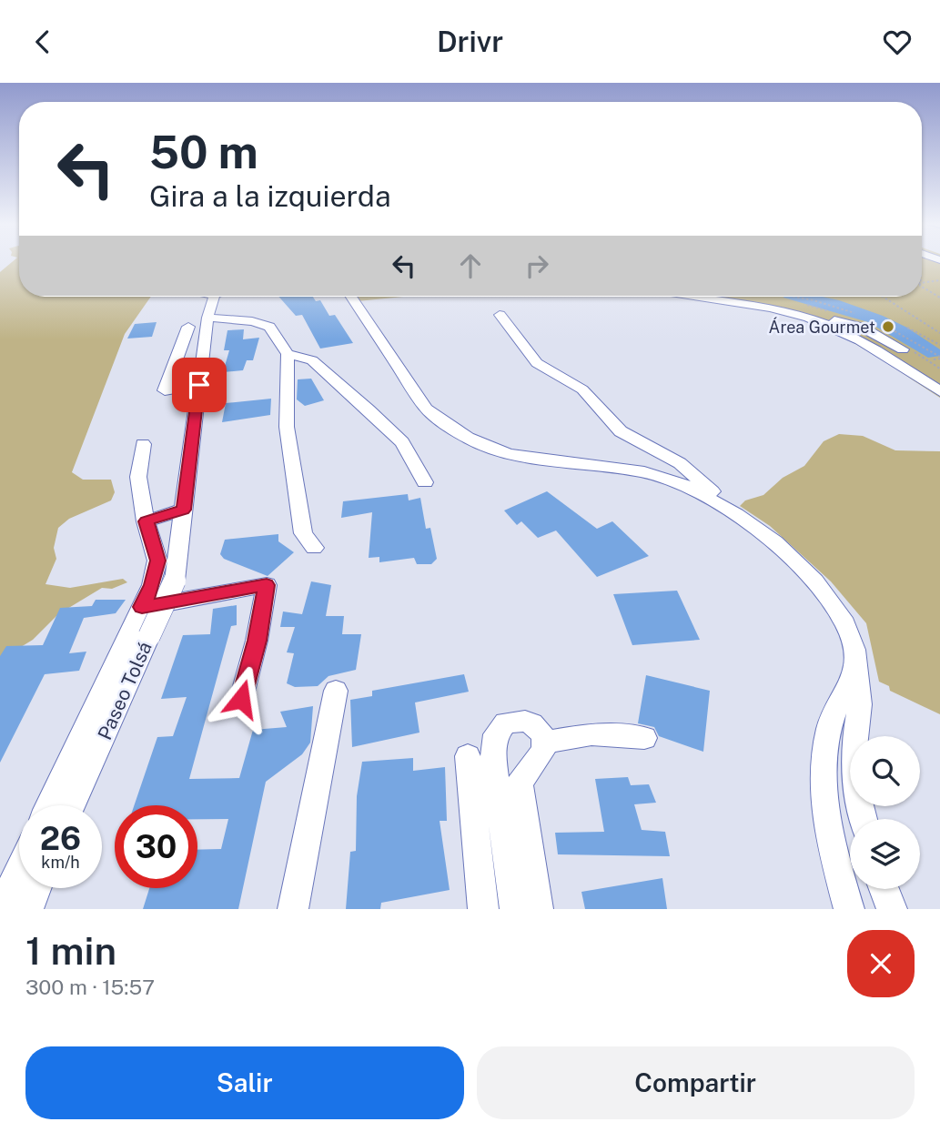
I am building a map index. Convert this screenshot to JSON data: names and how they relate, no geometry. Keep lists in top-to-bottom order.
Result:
{
  "streets": {
    "street": ["Paseo Tolsá"]
  },
  "places": ["Área Gourmet"],
  "page": {
    "header": "Drivr",
    "turn": ["50 m", "Gira a la izquierda"],
    "speed": "26 km/h",
    "limit": "30",
    "heading": ["1 min", "300 m · 15:57"],
    "buttons": ["Salir", "Compartir"]
  }
}
